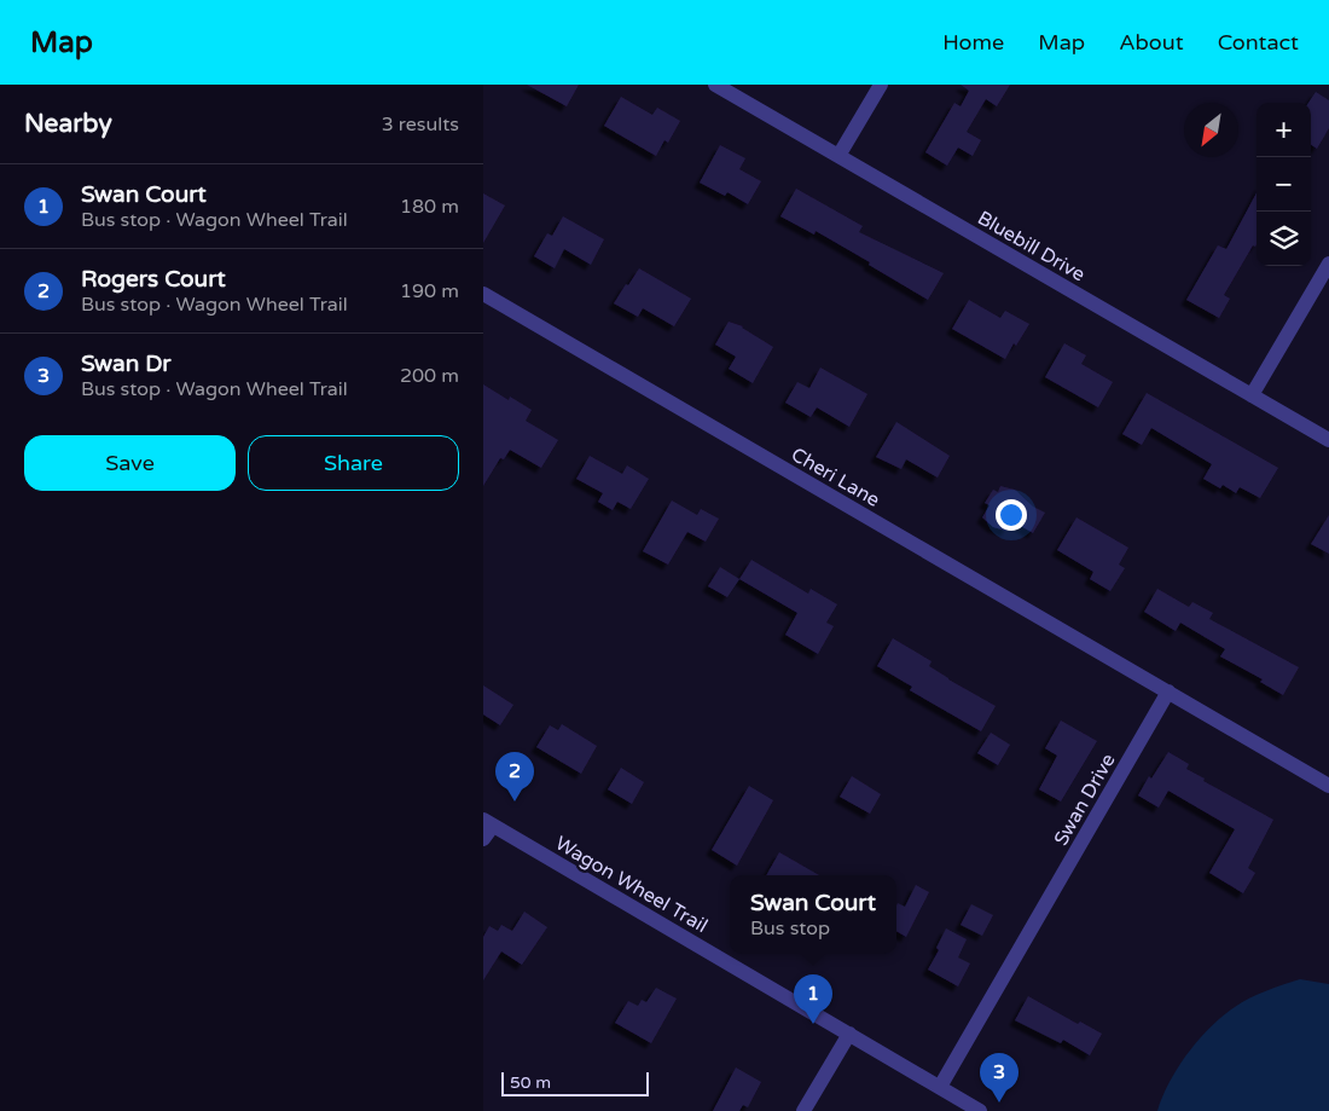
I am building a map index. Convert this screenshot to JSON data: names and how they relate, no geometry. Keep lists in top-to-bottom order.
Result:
{
  "streets": {
    "street": [
      "Bluebill Drive",
      "Cheri Lane",
      "Swan Drive",
      "Wagon Wheel Trail"
    ]
  },
  "crossings": [
    ["Cheri Lane", "Swan Drive"],
    ["Swan Drive", "Wagon Wheel Trail"]
  ],
  "scale_bar": "50 m",
  "north": "bottom left",
  "page": {
    "header": "Map",
    "nav": [
      "Home",
      "Map",
      "About",
      "Contact"
    ],
    "heading": ["Nearby", "3 results"],
    "map_buttons": ["+", "−"],
    "list": [
      {
        "mark": "1",
        "name": "Swan Court",
        "note": "Bus stop · Wagon Wheel Trail",
        "value": "180 m"
      },
      {
        "mark": "2",
        "name": "Rogers Court",
        "note": "Bus stop · Wagon Wheel Trail",
        "value": "190 m"
      },
      {
        "mark": "3",
        "name": "Swan Dr",
        "note": "Bus stop · Wagon Wheel Trail",
        "value": "200 m"
      }
    ],
    "buttons": ["Save", "Share"],
    "pins": ["2", "1", "3"],
    "popup": ["Swan Court", "Bus stop"],
    "scale": "50 m"
  }
}
